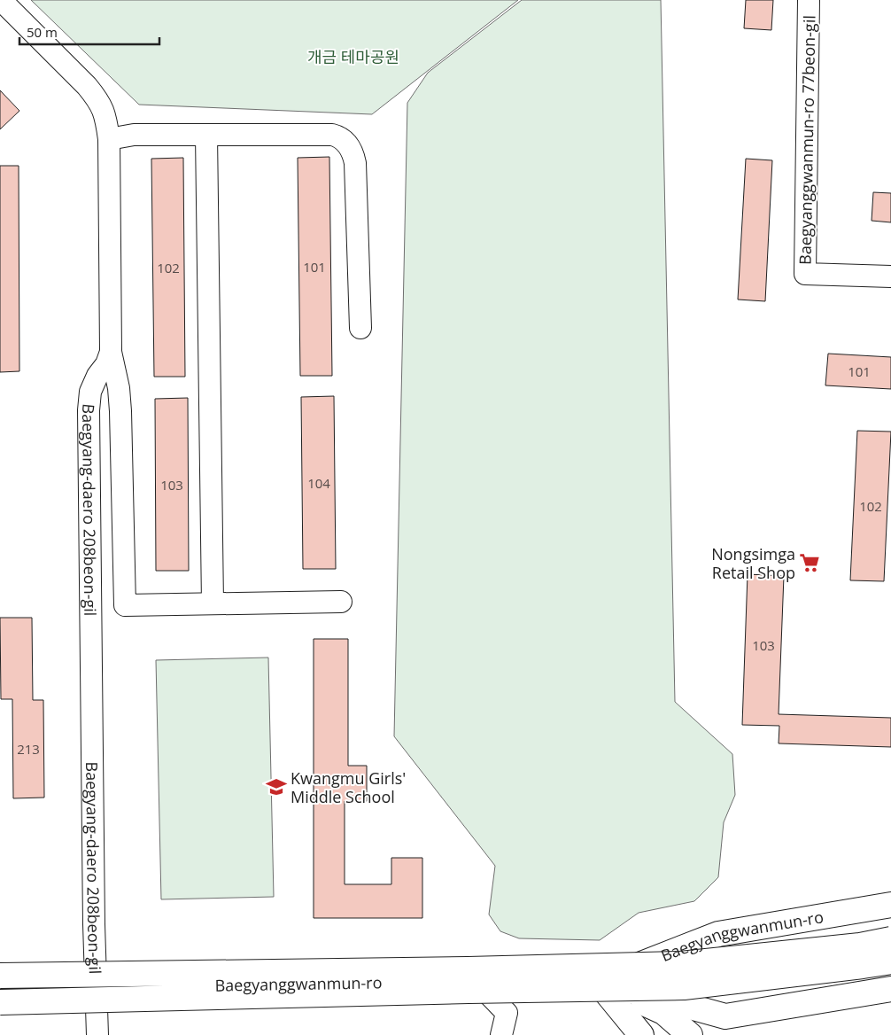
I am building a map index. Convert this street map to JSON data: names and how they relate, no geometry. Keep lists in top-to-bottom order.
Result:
{
  "streets": {
    "main road": ["Baegyanggwanmun-ro"],
    "street": ["Baegyanggwanmun-ro 77beon-gil", "Baegyang-daero 208beon-gil"]
  },
  "crossings": [
    ["Baegyang-daero 208beon-gil", "Baegyanggwanmun-ro"]
  ],
  "parks": ["개금 테마공원"],
  "places": {
    "supermarket": ["Nongsimga Retail Shop"],
    "school or university": ["Kwangmu Girls' Middle School"]
  },
  "house_numbers": [
    "101",
    "102",
    "101",
    "104",
    "103",
    "102",
    "103",
    "213"
  ],
  "scale_bar": "50 m"
}
